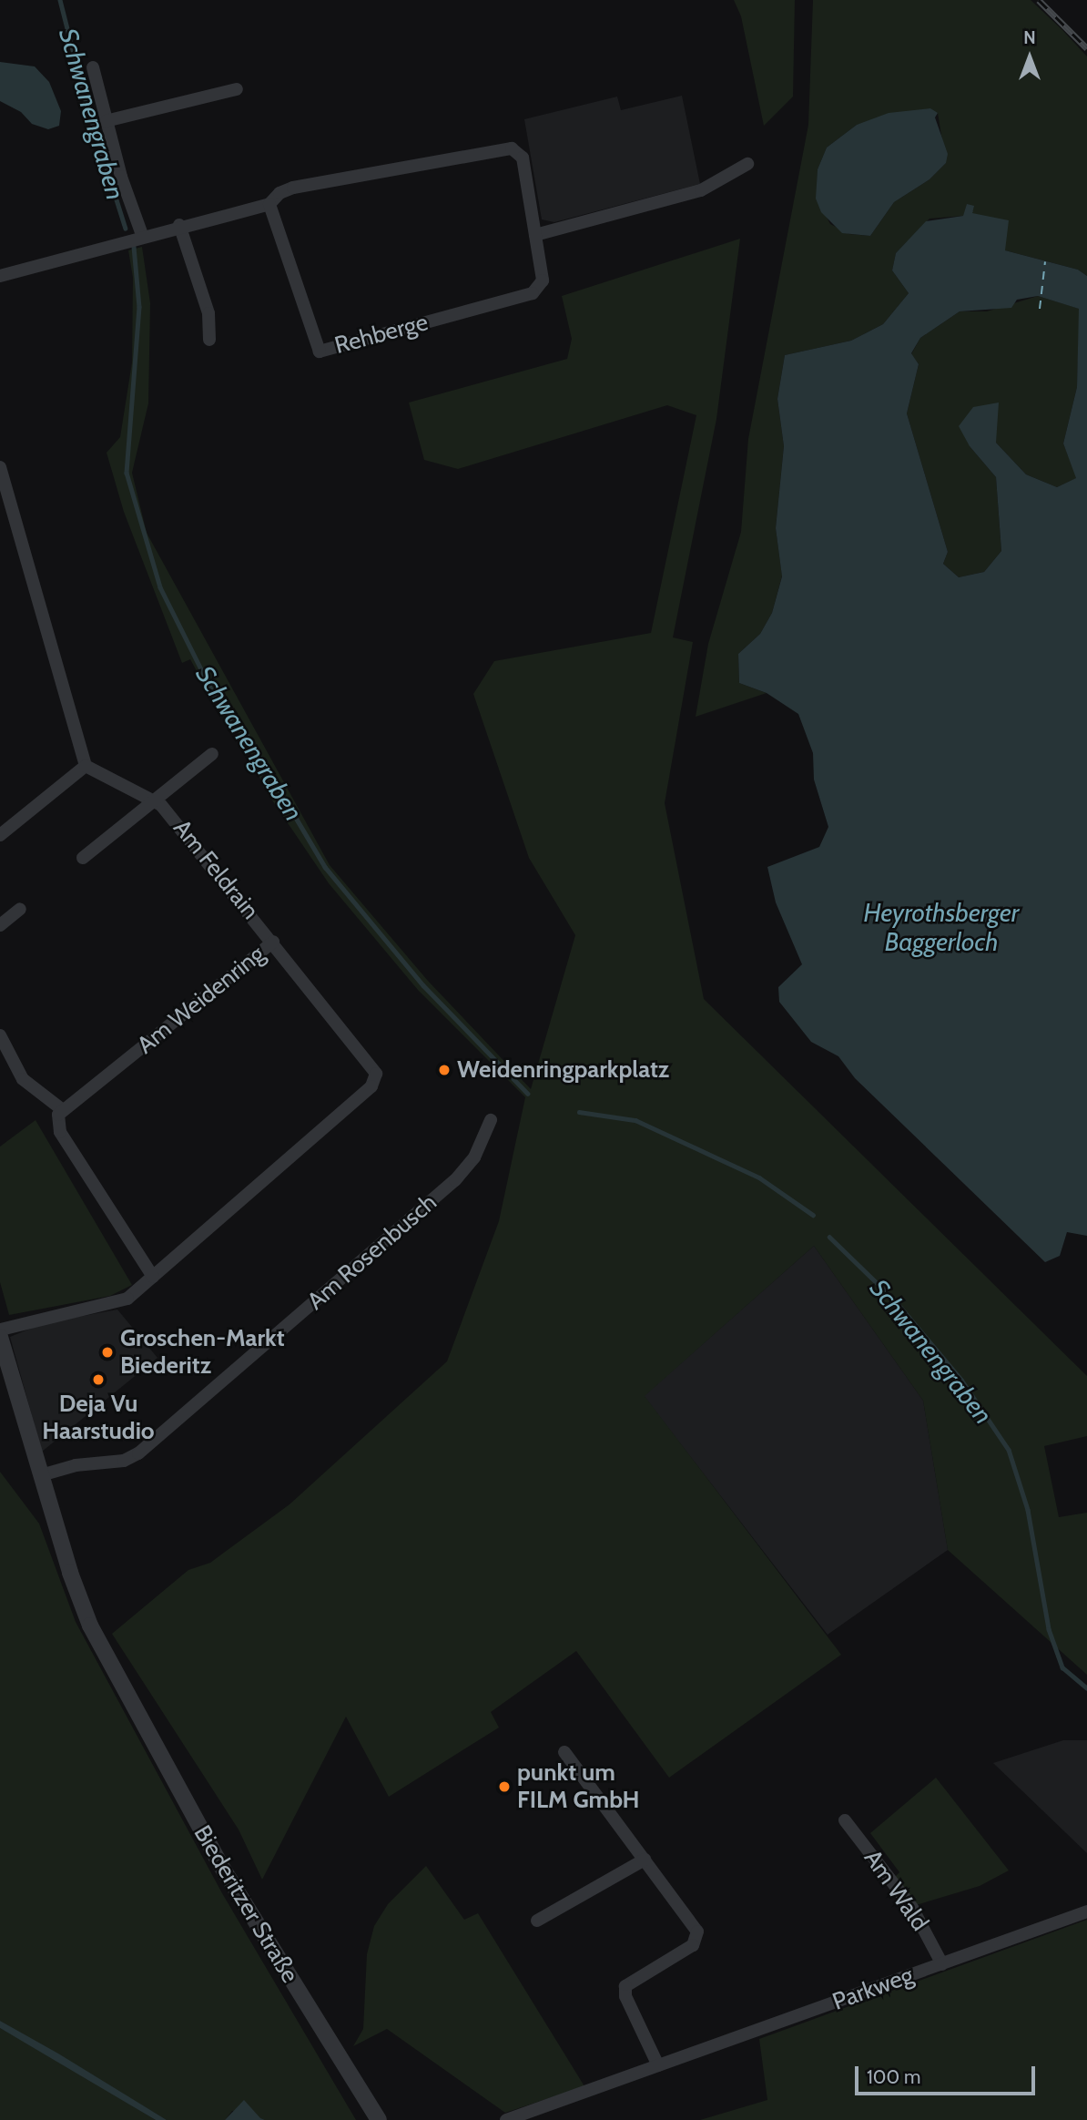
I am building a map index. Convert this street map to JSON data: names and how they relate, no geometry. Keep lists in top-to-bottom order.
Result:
{
  "streets": {
    "street": [
      "Rehberge",
      "Am Feldrain",
      "Am Weidenring",
      "Am Rosenbusch",
      "Am Wald",
      "Biederitzer Straße",
      "Parkweg"
    ]
  },
  "crossings": [
    ["Am Feldrain", "Am Weidenring"],
    ["Am Rosenbusch", "Biederitzer Straße"],
    ["Am Wald", "Parkweg"]
  ],
  "water": ["Schwanengraben", "Heyrothsberger Baggerloch"],
  "places": [
    "Weidenringparkplatz",
    "Groschen-Markt Biederitz",
    "Deja Vu Haarstudio",
    "punkt um FILM GmbH"
  ],
  "scale_bar": "100 m",
  "north": "top"
}
